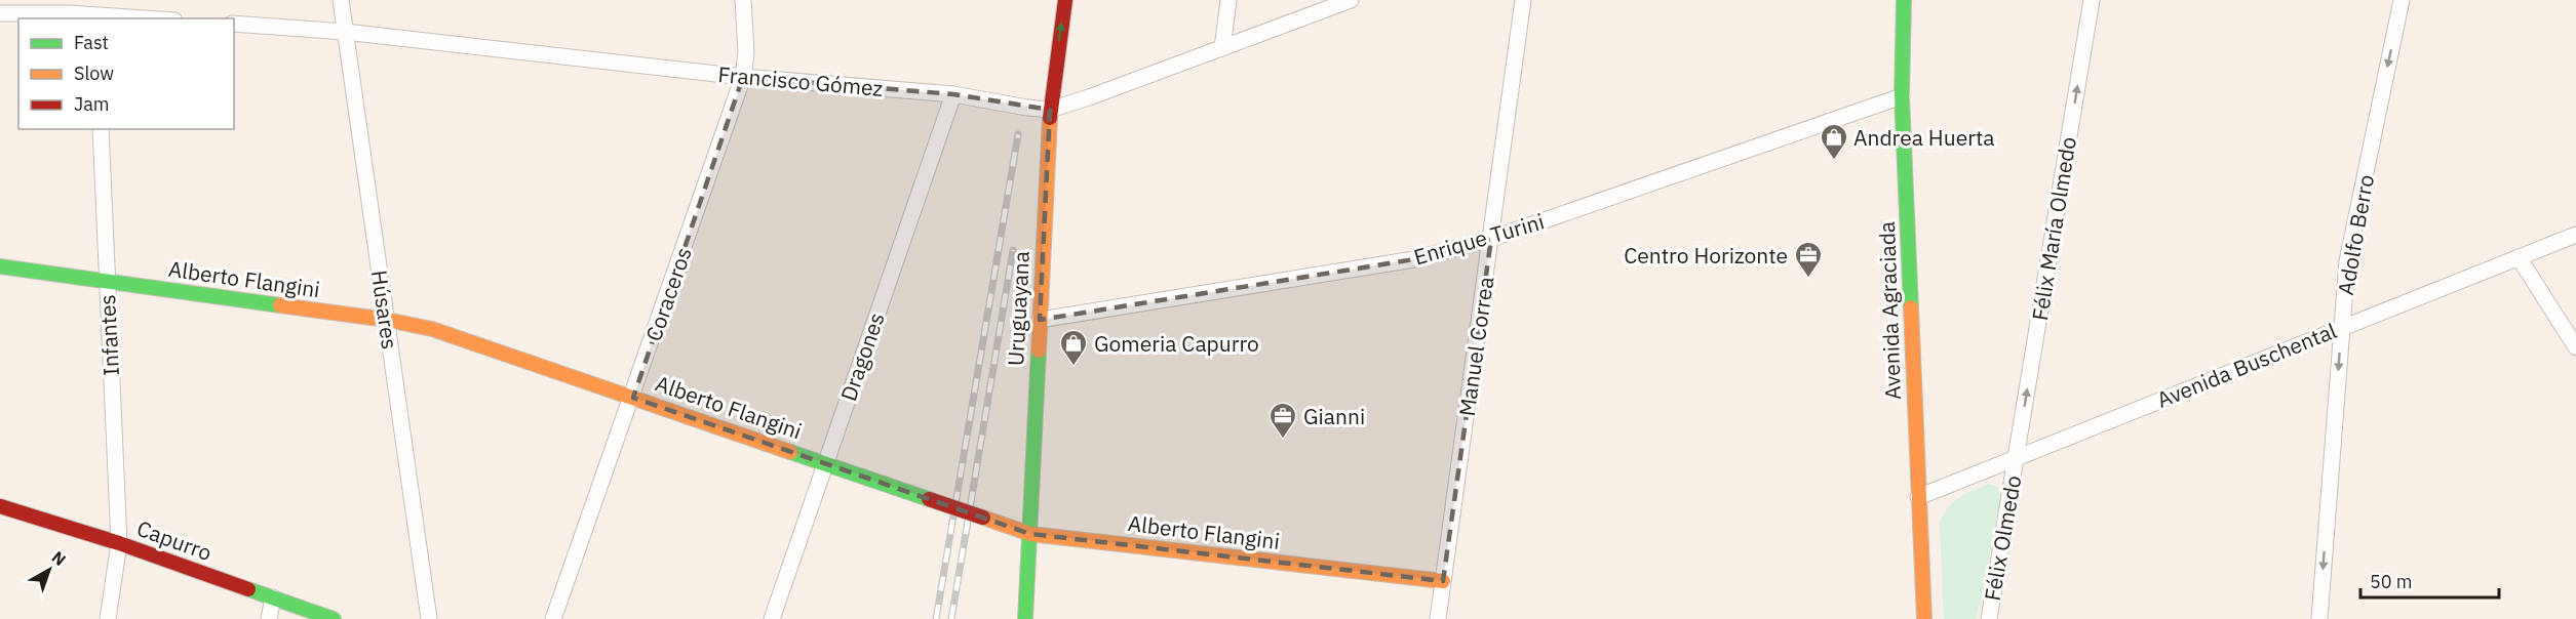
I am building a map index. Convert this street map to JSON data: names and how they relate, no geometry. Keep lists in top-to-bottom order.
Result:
{
  "streets": {
    "street": [
      "Francisco Gómez",
      "Félix María Olmedo",
      "Adolfo Berro",
      "Enrique Turini",
      "Alberto Flangini",
      "Coraceros",
      "Uruguayana",
      "Húsares",
      "Avenida Agraciada",
      "Infantes",
      "Manuel Correa",
      "Dragones",
      "Avenida Buschental",
      "Félix Olmedo",
      "Capurro"
    ]
  },
  "crossings": [
    ["Francisco Gómez", "Coraceros"],
    ["Francisco Gómez", "Uruguayana"],
    ["Francisco Gómez", "Húsares"],
    ["Francisco Gómez", "Dragones"],
    ["Félix María Olmedo", "Avenida Buschental"],
    ["Félix María Olmedo", "Félix Olmedo"],
    ["Adolfo Berro", "Avenida Buschental"],
    ["Enrique Turini", "Uruguayana"],
    ["Enrique Turini", "Avenida Agraciada"],
    ["Enrique Turini", "Manuel Correa"],
    ["Alberto Flangini", "Coraceros"],
    ["Alberto Flangini", "Uruguayana"],
    ["Alberto Flangini", "Húsares"],
    ["Alberto Flangini", "Infantes"],
    ["Alberto Flangini", "Manuel Correa"],
    ["Alberto Flangini", "Dragones"],
    ["Avenida Agraciada", "Avenida Buschental"],
    ["Infantes", "Capurro"],
    ["Avenida Buschental", "Félix Olmedo"]
  ],
  "one_way": ["Félix María Olmedo", "Adolfo Berro"],
  "places": {
    "shop": ["Andrea Huerta", "Gomeria Capurro"],
    "office": ["Centro Horizonte", "Gianni"]
  },
  "legend": ["Fast", "Slow", "Jam"],
  "scale_bar": "50 m",
  "north": "top right"
}
